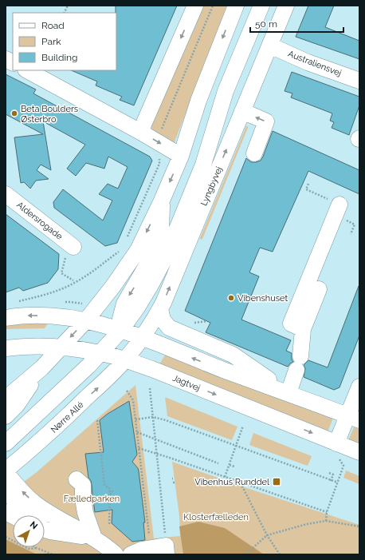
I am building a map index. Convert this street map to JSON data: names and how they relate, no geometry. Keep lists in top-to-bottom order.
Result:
{
  "streets": {
    "street": [
      "Australiensvej",
      "Lyngbyvej",
      "Aldersrogade",
      "Jagtvej",
      "Nørre Allé"
    ]
  },
  "crossings": [
    ["Australiensvej", "Lyngbyvej"],
    ["Lyngbyvej", "Jagtvej"],
    ["Lyngbyvej", "Nørre Allé"],
    ["Jagtvej", "Nørre Allé"]
  ],
  "parks": ["Fælledparken", "Klosterfælleden"],
  "places": {
    "other": ["Beta Boulders Østerbro", "Vibenshuset"],
    "transit": ["Vibenhus Runddel"]
  },
  "legend": ["Road", "Park", "Building"],
  "scale_bar": "50 m",
  "north": "top right"
}
